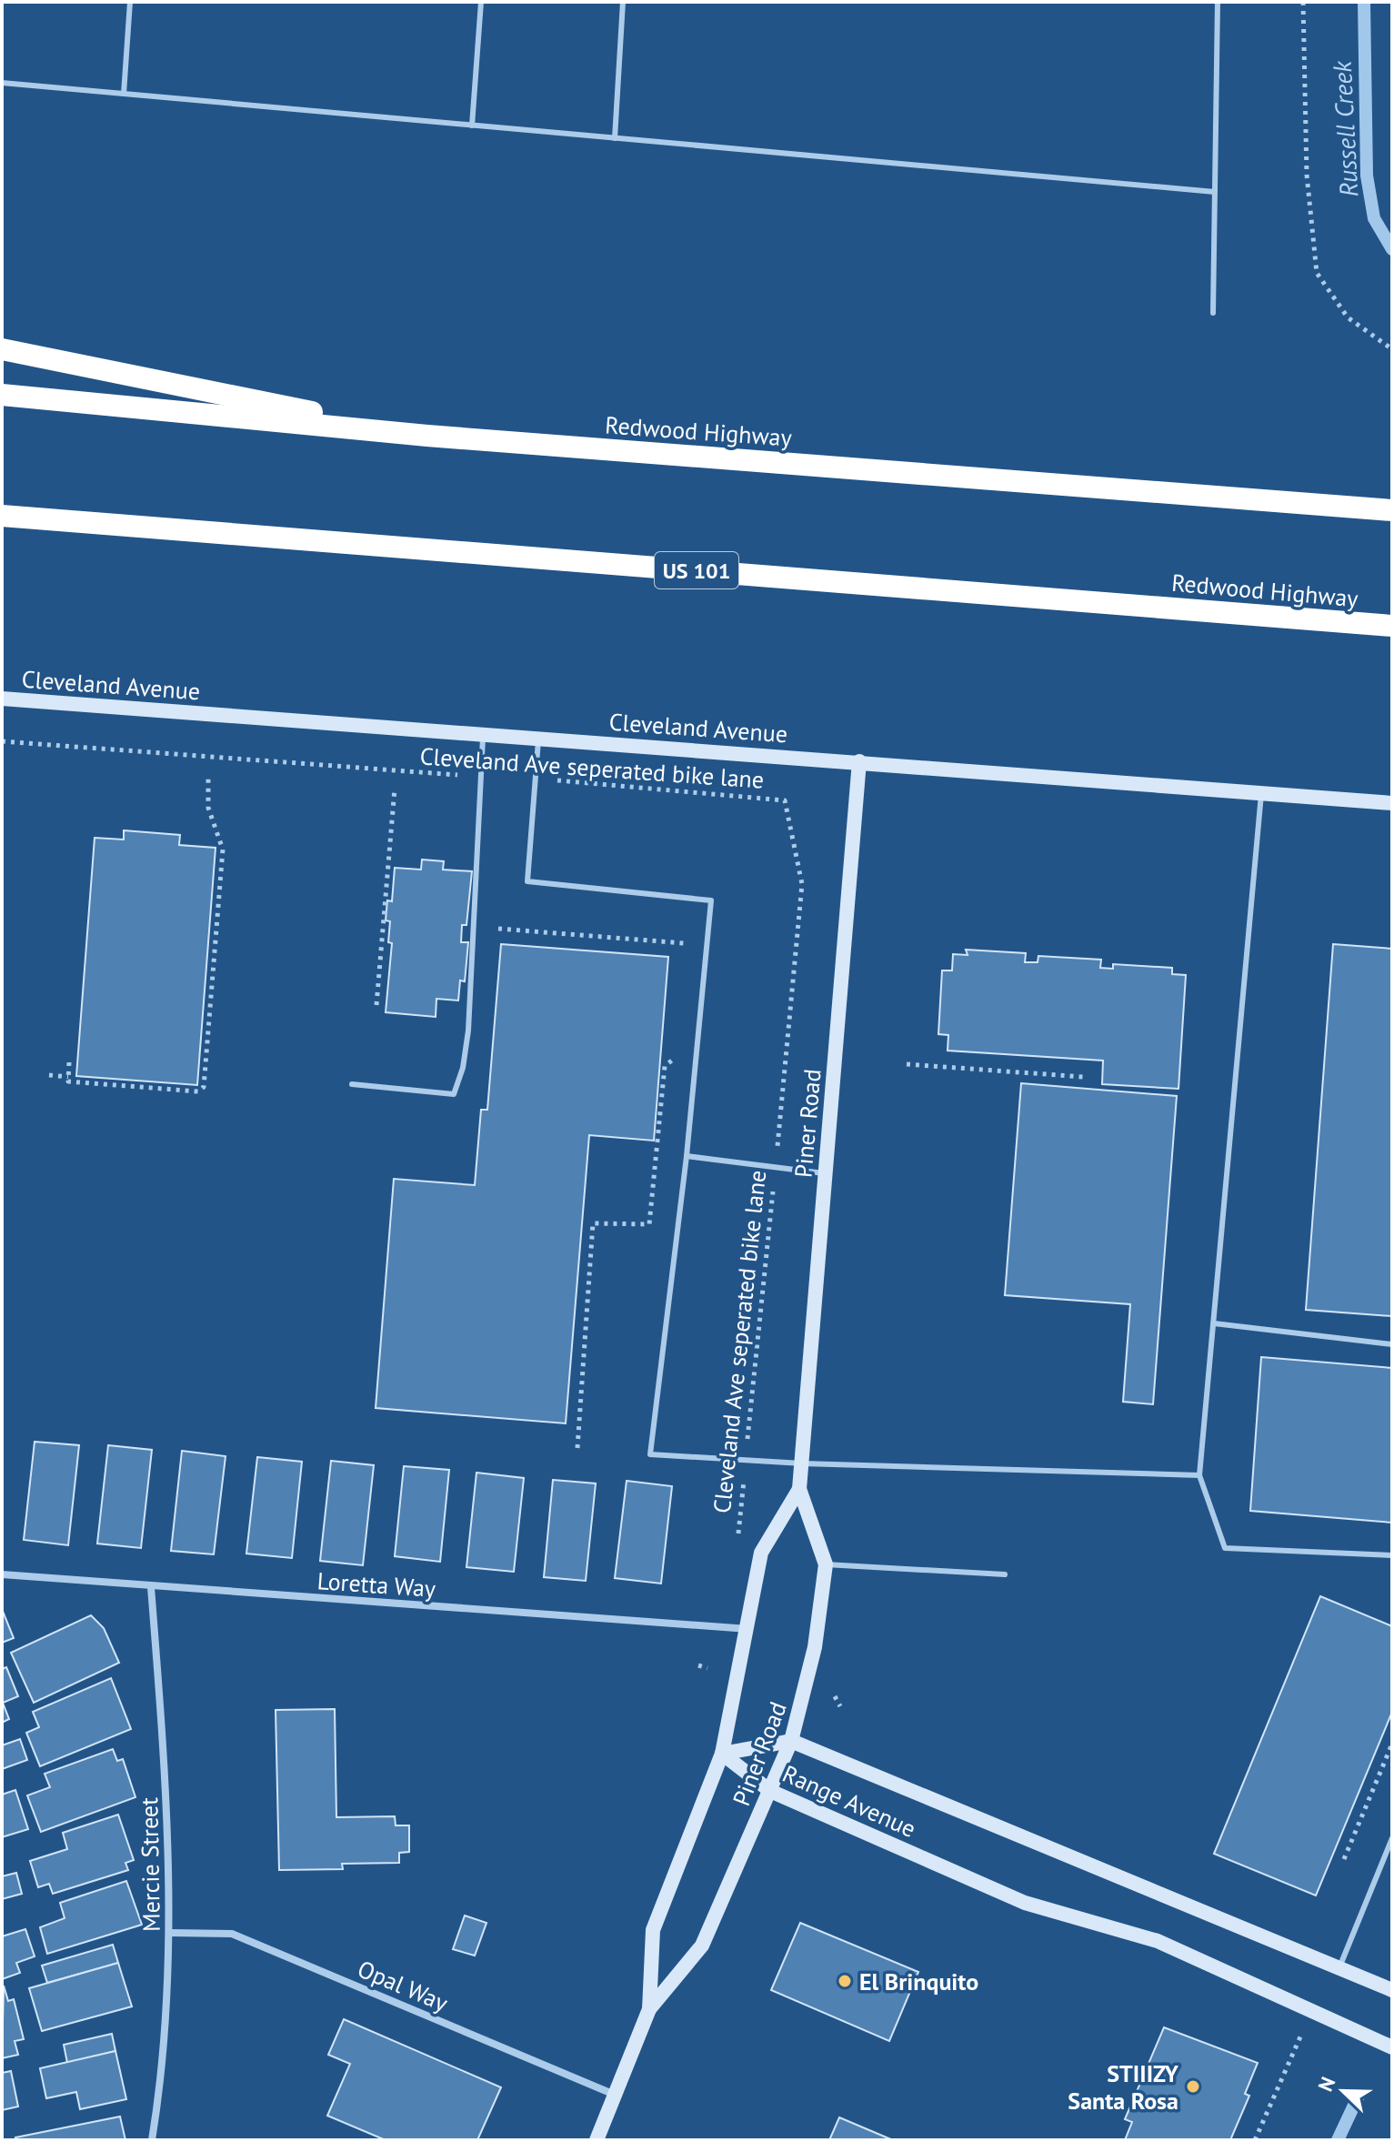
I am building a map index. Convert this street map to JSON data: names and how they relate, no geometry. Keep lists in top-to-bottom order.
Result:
{
  "streets": {
    "highway": ["Redwood Highway", "US 101"],
    "main road": ["Cleveland Avenue", "Piner Road", "Range Avenue"],
    "street": ["Loretta Way", "Mercie Street", "Opal Way"],
    "path": ["Cleveland Ave seperated bike lane"]
  },
  "crossings": [
    ["Cleveland Avenue", "Piner Road"],
    ["Piner Road", "Loretta Way"],
    ["Piner Road", "Range Avenue"],
    ["Piner Road", "Opal Way"],
    ["Loretta Way", "Mercie Street"],
    ["Mercie Street", "Opal Way"]
  ],
  "water": ["Russell Creek"],
  "places": ["El Brinquito", "STIIIZY Santa Rosa"],
  "north": "top left"
}
